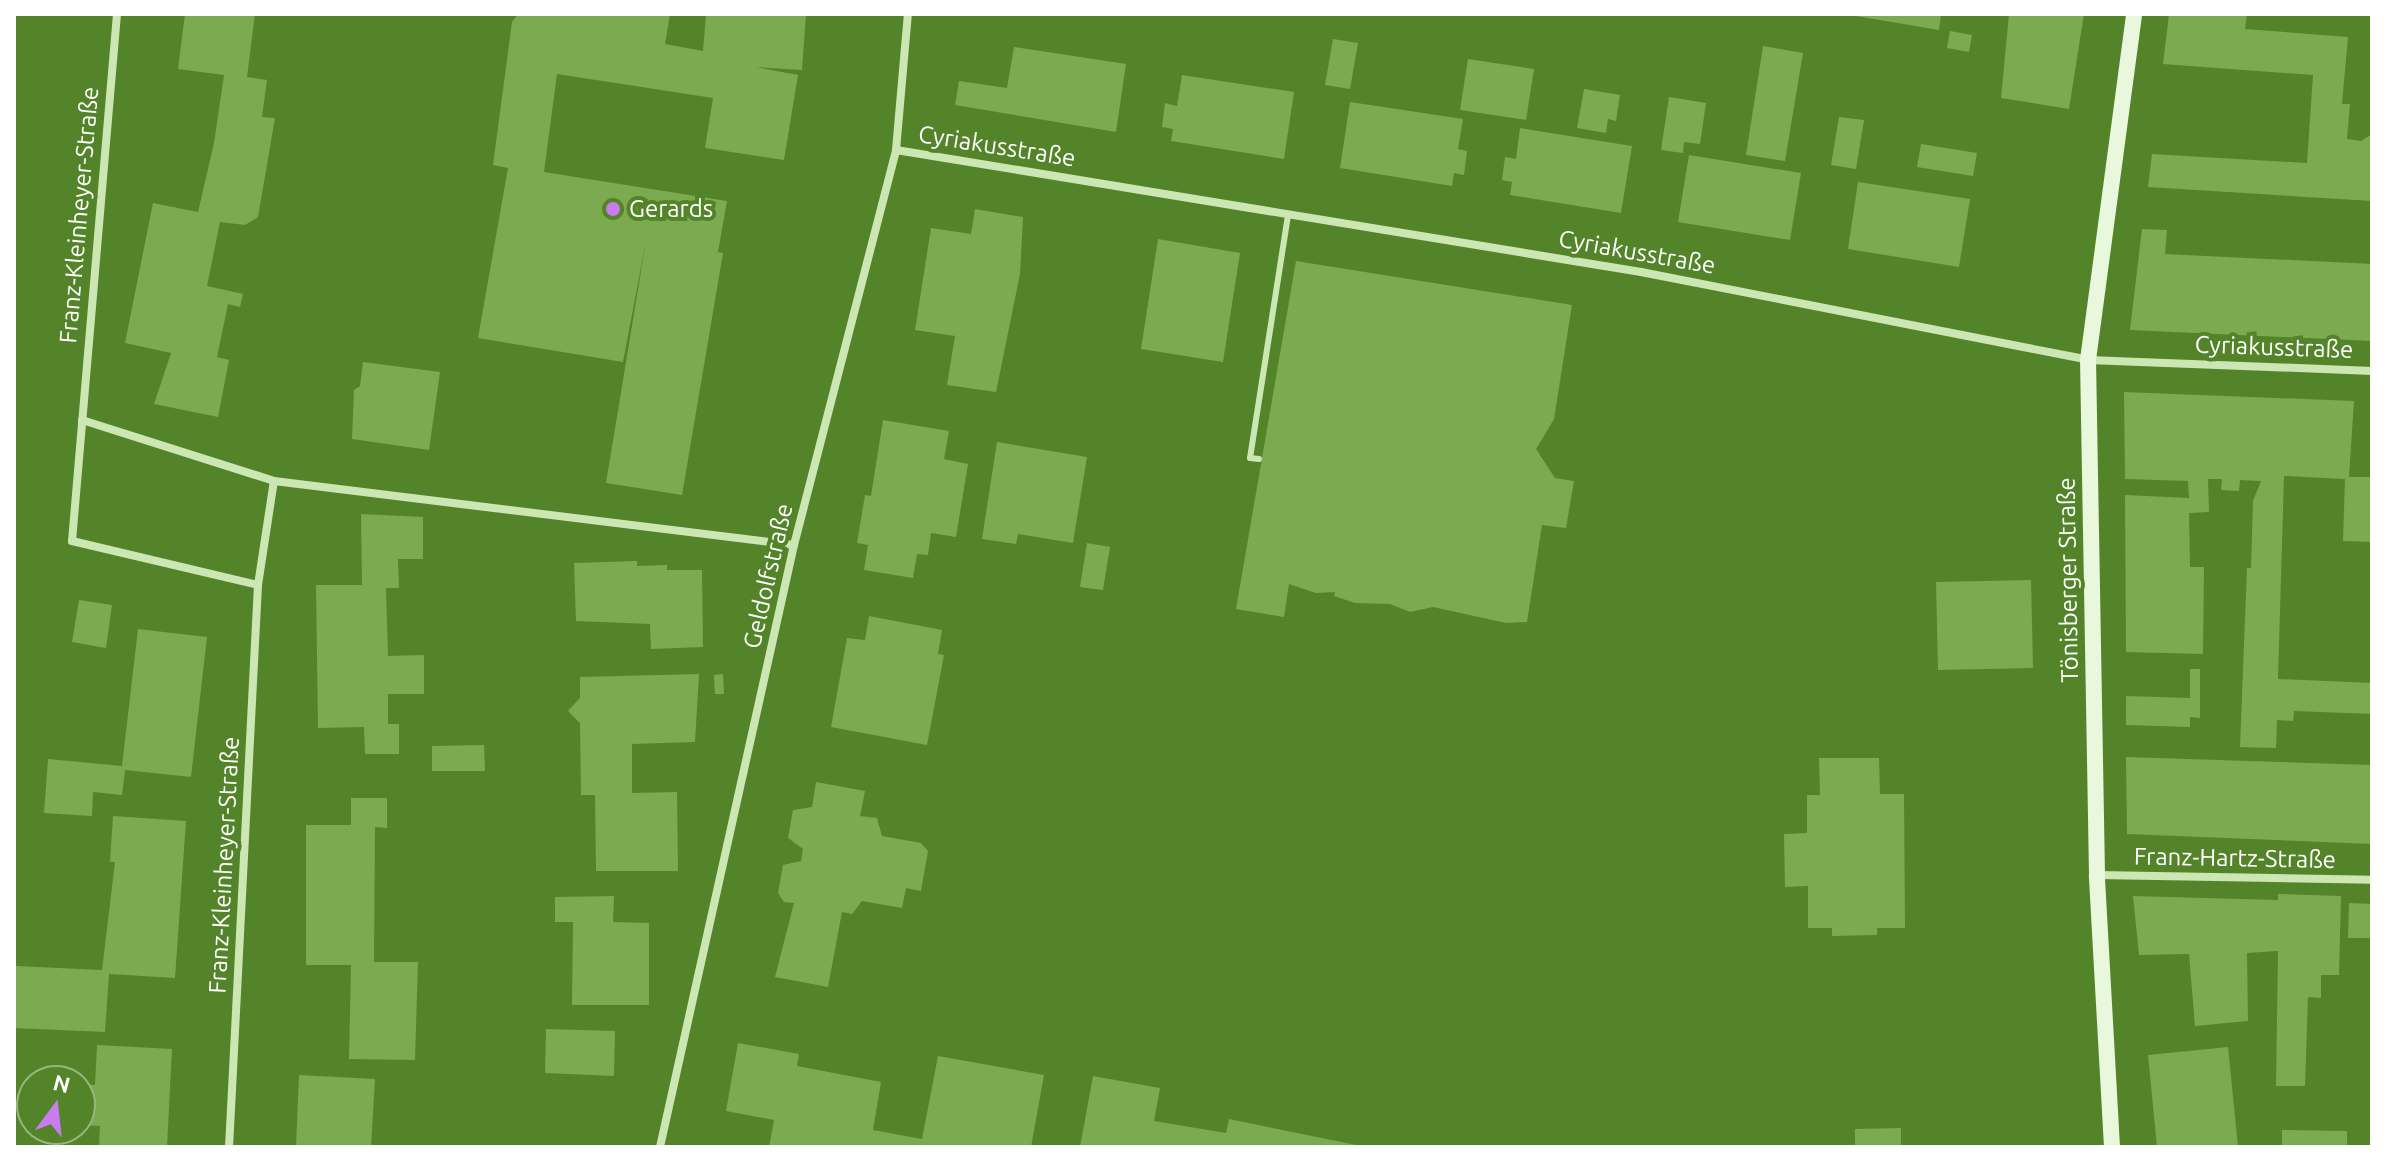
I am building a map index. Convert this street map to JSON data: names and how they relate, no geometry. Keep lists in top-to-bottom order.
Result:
{
  "streets": {
    "street": [
      "Cyriakusstraße",
      "Franz-Kleinheyer-Straße",
      "Geldolfstraße",
      "Tönisberger Straße",
      "Franz-Hartz-Straße"
    ]
  },
  "crossings": [
    ["Cyriakusstraße", "Geldolfstraße"],
    ["Cyriakusstraße", "Tönisberger Straße"],
    ["Tönisberger Straße", "Franz-Hartz-Straße"]
  ],
  "places": ["Gerards"],
  "north": "top"
}
